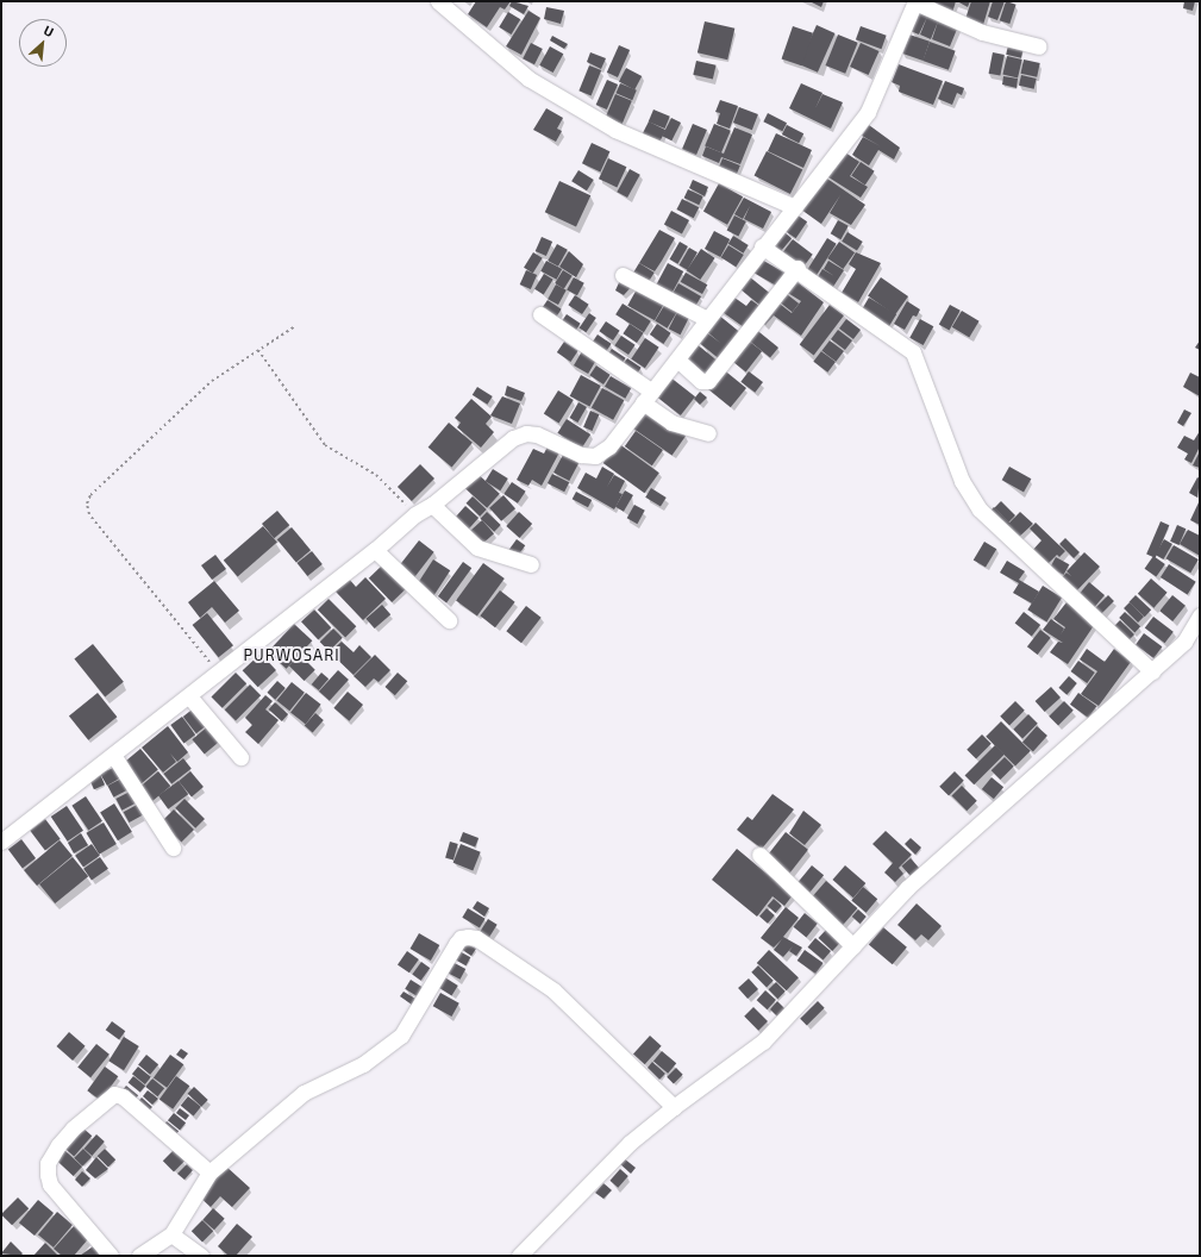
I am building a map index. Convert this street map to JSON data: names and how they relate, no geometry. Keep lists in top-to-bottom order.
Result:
{
  "districts": ["PURWOSARI"],
  "north": "top right"
}
